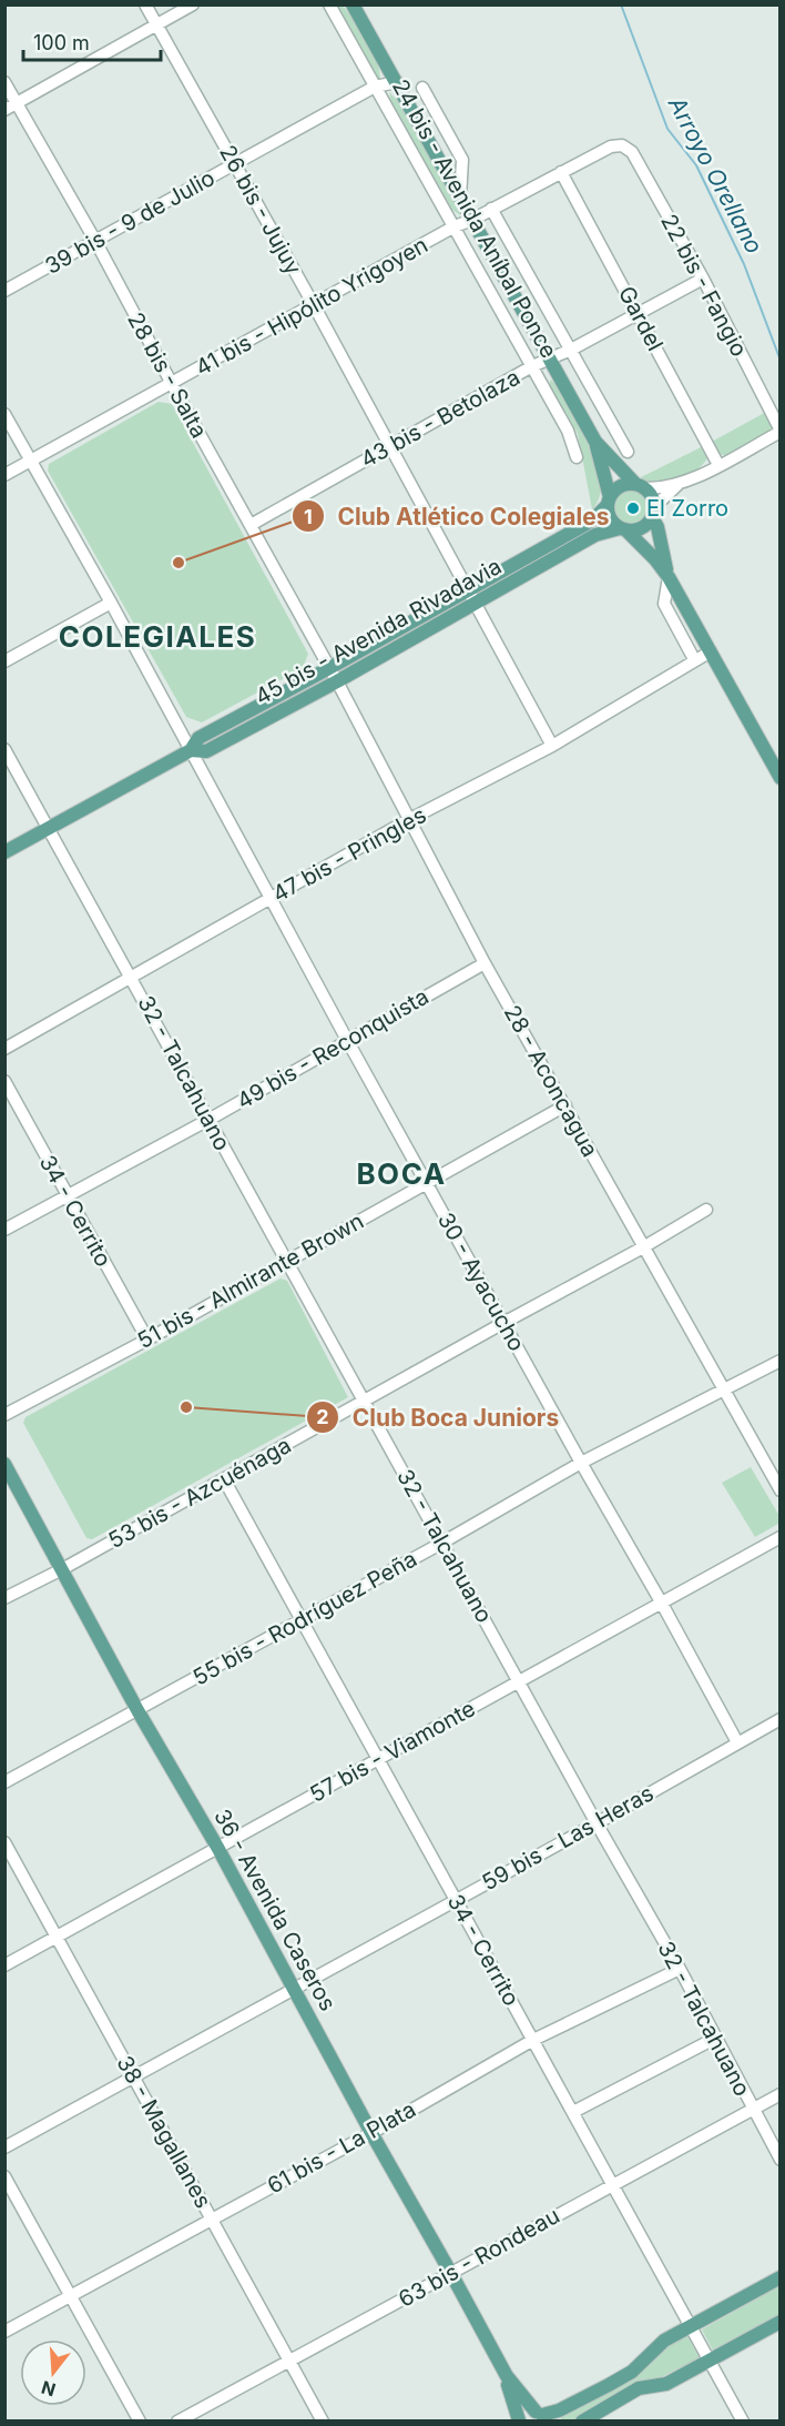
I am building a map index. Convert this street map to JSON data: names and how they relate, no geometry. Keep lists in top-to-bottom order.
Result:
{
  "streets": {
    "main road": ["24 bis - Avenida Aníbal Ponce", "45 bis - Avenida Rivadavia", "36 - Avenida Caseros"],
    "street": [
      "26 bis - Jujuy",
      "39 bis - 9 de Julio",
      "22 bis - Fangio",
      "41 bis - Hipólito Yrigoyen",
      "Gardel",
      "28 bis - Salta",
      "43 bis - Betolaza",
      "47 bis - Pringles",
      "49 bis - Reconquista",
      "32 - Talcahuano",
      "28 - Aconcagua",
      "34 - Cerrito",
      "51 bis - Almirante Brown",
      "30 - Ayacucho",
      "53 bis - Azcuénaga",
      "55 bis - Rodríguez Peña",
      "57 bis - Viamonte",
      "59 bis - Las Heras",
      "38 - Magallanes",
      "61 bis - La Plata",
      "63 bis - Rondeau"
    ]
  },
  "crossings": [
    ["26 bis - Jujuy", "39 bis - 9 de Julio"],
    ["26 bis - Jujuy", "41 bis - Hipólito Yrigoyen"],
    ["26 bis - Jujuy", "43 bis - Betolaza"],
    ["26 bis - Jujuy", "45 bis - Avenida Rivadavia"],
    ["26 bis - Jujuy", "47 bis - Pringles"],
    ["24 bis - Avenida Aníbal Ponce", "39 bis - 9 de Julio"],
    ["24 bis - Avenida Aníbal Ponce", "41 bis - Hipólito Yrigoyen"],
    ["24 bis - Avenida Aníbal Ponce", "43 bis - Betolaza"],
    ["24 bis - Avenida Aníbal Ponce", "45 bis - Avenida Rivadavia"],
    ["39 bis - 9 de Julio", "28 bis - Salta"],
    ["22 bis - Fangio", "41 bis - Hipólito Yrigoyen"],
    ["22 bis - Fangio", "43 bis - Betolaza"],
    ["41 bis - Hipólito Yrigoyen", "Gardel"],
    ["41 bis - Hipólito Yrigoyen", "28 bis - Salta"],
    ["41 bis - Hipólito Yrigoyen", "30 - Ayacucho"],
    ["Gardel", "43 bis - Betolaza"],
    ["28 bis - Salta", "43 bis - Betolaza"],
    ["28 bis - Salta", "45 bis - Avenida Rivadavia"],
    ["28 bis - Salta", "28 - Aconcagua"],
    ["45 bis - Avenida Rivadavia", "32 - Talcahuano"],
    ["45 bis - Avenida Rivadavia", "28 - Aconcagua"],
    ["45 bis - Avenida Rivadavia", "30 - Ayacucho"],
    ["47 bis - Pringles", "32 - Talcahuano"],
    ["47 bis - Pringles", "28 - Aconcagua"],
    ["47 bis - Pringles", "30 - Ayacucho"],
    ["49 bis - Reconquista", "32 - Talcahuano"],
    ["49 bis - Reconquista", "28 - Aconcagua"],
    ["49 bis - Reconquista", "34 - Cerrito"],
    ["49 bis - Reconquista", "30 - Ayacucho"],
    ["32 - Talcahuano", "51 bis - Almirante Brown"],
    ["32 - Talcahuano", "53 bis - Azcuénaga"],
    ["32 - Talcahuano", "55 bis - Rodríguez Peña"],
    ["32 - Talcahuano", "57 bis - Viamonte"],
    ["32 - Talcahuano", "59 bis - Las Heras"],
    ["32 - Talcahuano", "61 bis - La Plata"],
    ["32 - Talcahuano", "63 bis - Rondeau"],
    ["28 - Aconcagua", "51 bis - Almirante Brown"],
    ["28 - Aconcagua", "53 bis - Azcuénaga"],
    ["28 - Aconcagua", "55 bis - Rodríguez Peña"],
    ["34 - Cerrito", "51 bis - Almirante Brown"],
    ["34 - Cerrito", "53 bis - Azcuénaga"],
    ["34 - Cerrito", "55 bis - Rodríguez Peña"],
    ["34 - Cerrito", "57 bis - Viamonte"],
    ["34 - Cerrito", "59 bis - Las Heras"],
    ["34 - Cerrito", "61 bis - La Plata"],
    ["34 - Cerrito", "63 bis - Rondeau"],
    ["51 bis - Almirante Brown", "30 - Ayacucho"],
    ["30 - Ayacucho", "53 bis - Azcuénaga"],
    ["30 - Ayacucho", "55 bis - Rodríguez Peña"],
    ["30 - Ayacucho", "57 bis - Viamonte"],
    ["30 - Ayacucho", "59 bis - Las Heras"],
    ["53 bis - Azcuénaga", "36 - Avenida Caseros"],
    ["55 bis - Rodríguez Peña", "36 - Avenida Caseros"],
    ["57 bis - Viamonte", "36 - Avenida Caseros"],
    ["57 bis - Viamonte", "38 - Magallanes"],
    ["59 bis - Las Heras", "36 - Avenida Caseros"],
    ["59 bis - Las Heras", "38 - Magallanes"],
    ["36 - Avenida Caseros", "61 bis - La Plata"],
    ["36 - Avenida Caseros", "63 bis - Rondeau"],
    ["38 - Magallanes", "61 bis - La Plata"],
    ["38 - Magallanes", "63 bis - Rondeau"]
  ],
  "districts": ["COLEGIALES", "BOCA"],
  "water": ["Arroyo Orellano"],
  "places": ["El Zorro", "Club Atlético Colegiales", "Club Boca Juniors"],
  "scale_bar": "100 m",
  "north": "bottom"
}
